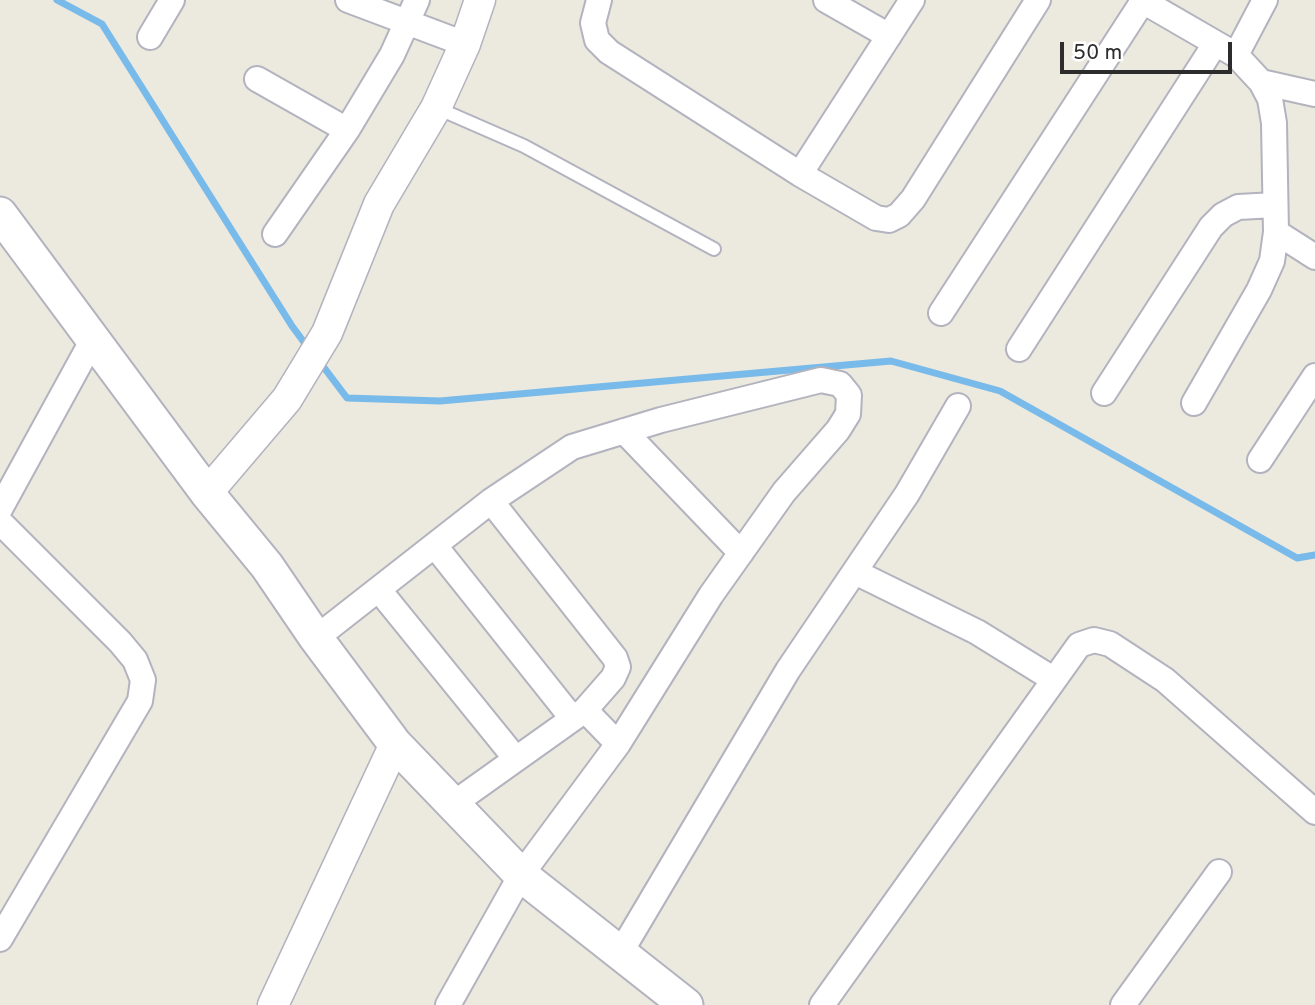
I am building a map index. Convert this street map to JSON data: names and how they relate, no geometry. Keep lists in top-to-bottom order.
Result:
{
  "scale_bar": "50 m"
}
